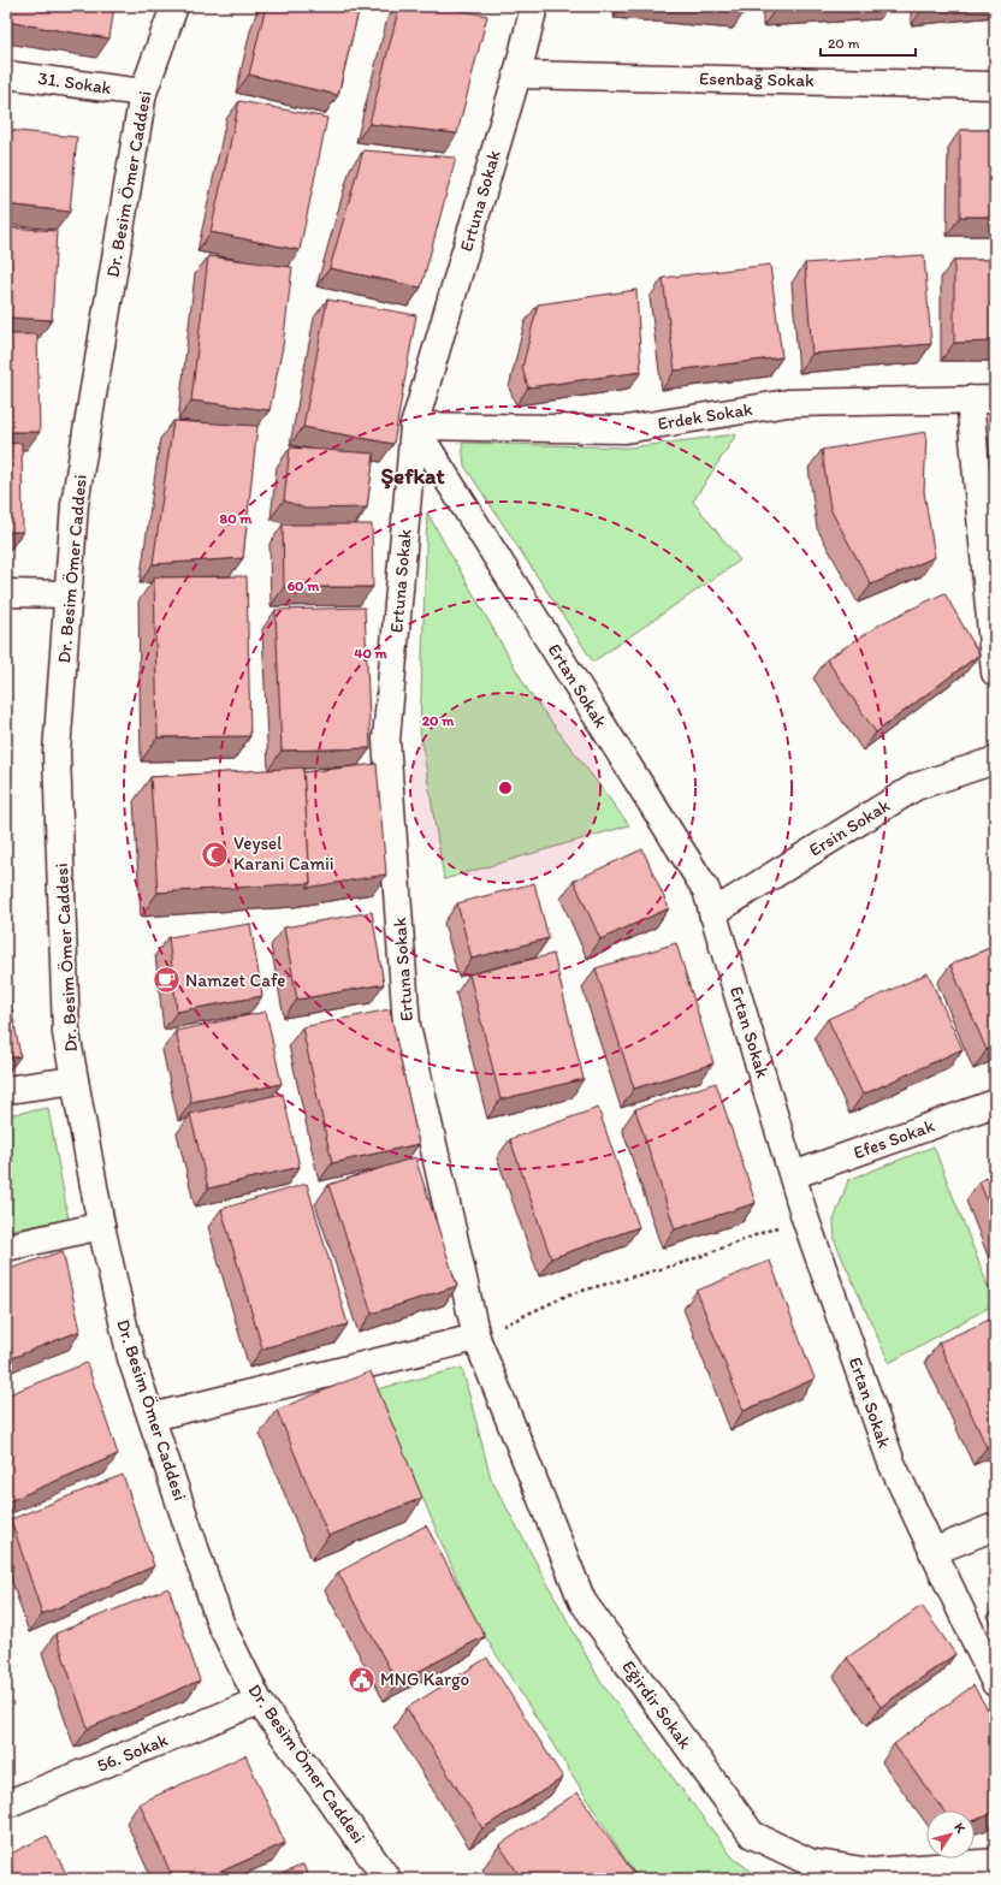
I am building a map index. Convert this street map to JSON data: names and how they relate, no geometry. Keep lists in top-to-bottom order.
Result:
{
  "streets": {
    "street": [
      "Esenbağ Sokak",
      "31. Sokak",
      "Dr. Besim Ömer Caddesi",
      "Ertuna Sokak",
      "Erdek Sokak",
      "Ertan Sokak",
      "Ersin Sokak",
      "Efes Sokak",
      "Eğirdir Sokak",
      "56. Sokak"
    ]
  },
  "crossings": [
    ["Esenbağ Sokak", "Ertuna Sokak"],
    ["31. Sokak", "Dr. Besim Ömer Caddesi"],
    ["Dr. Besim Ömer Caddesi", "56. Sokak"],
    ["Ertuna Sokak", "Erdek Sokak"],
    ["Ertuna Sokak", "Ertan Sokak"],
    ["Ertuna Sokak", "Eğirdir Sokak"],
    ["Erdek Sokak", "Ertan Sokak"],
    ["Ertan Sokak", "Ersin Sokak"],
    ["Ertan Sokak", "Efes Sokak"]
  ],
  "districts": ["Şefkat"],
  "places": {
    "mosque": ["Veysel Karani Camii"],
    "cafe": ["Namzet Cafe"],
    "public building": ["MNG Kargo"]
  },
  "scale_bar": "20 m",
  "north": "top right",
  "rings": [
    "80 m",
    "60 m",
    "40 m",
    "20 m"
  ]
}
